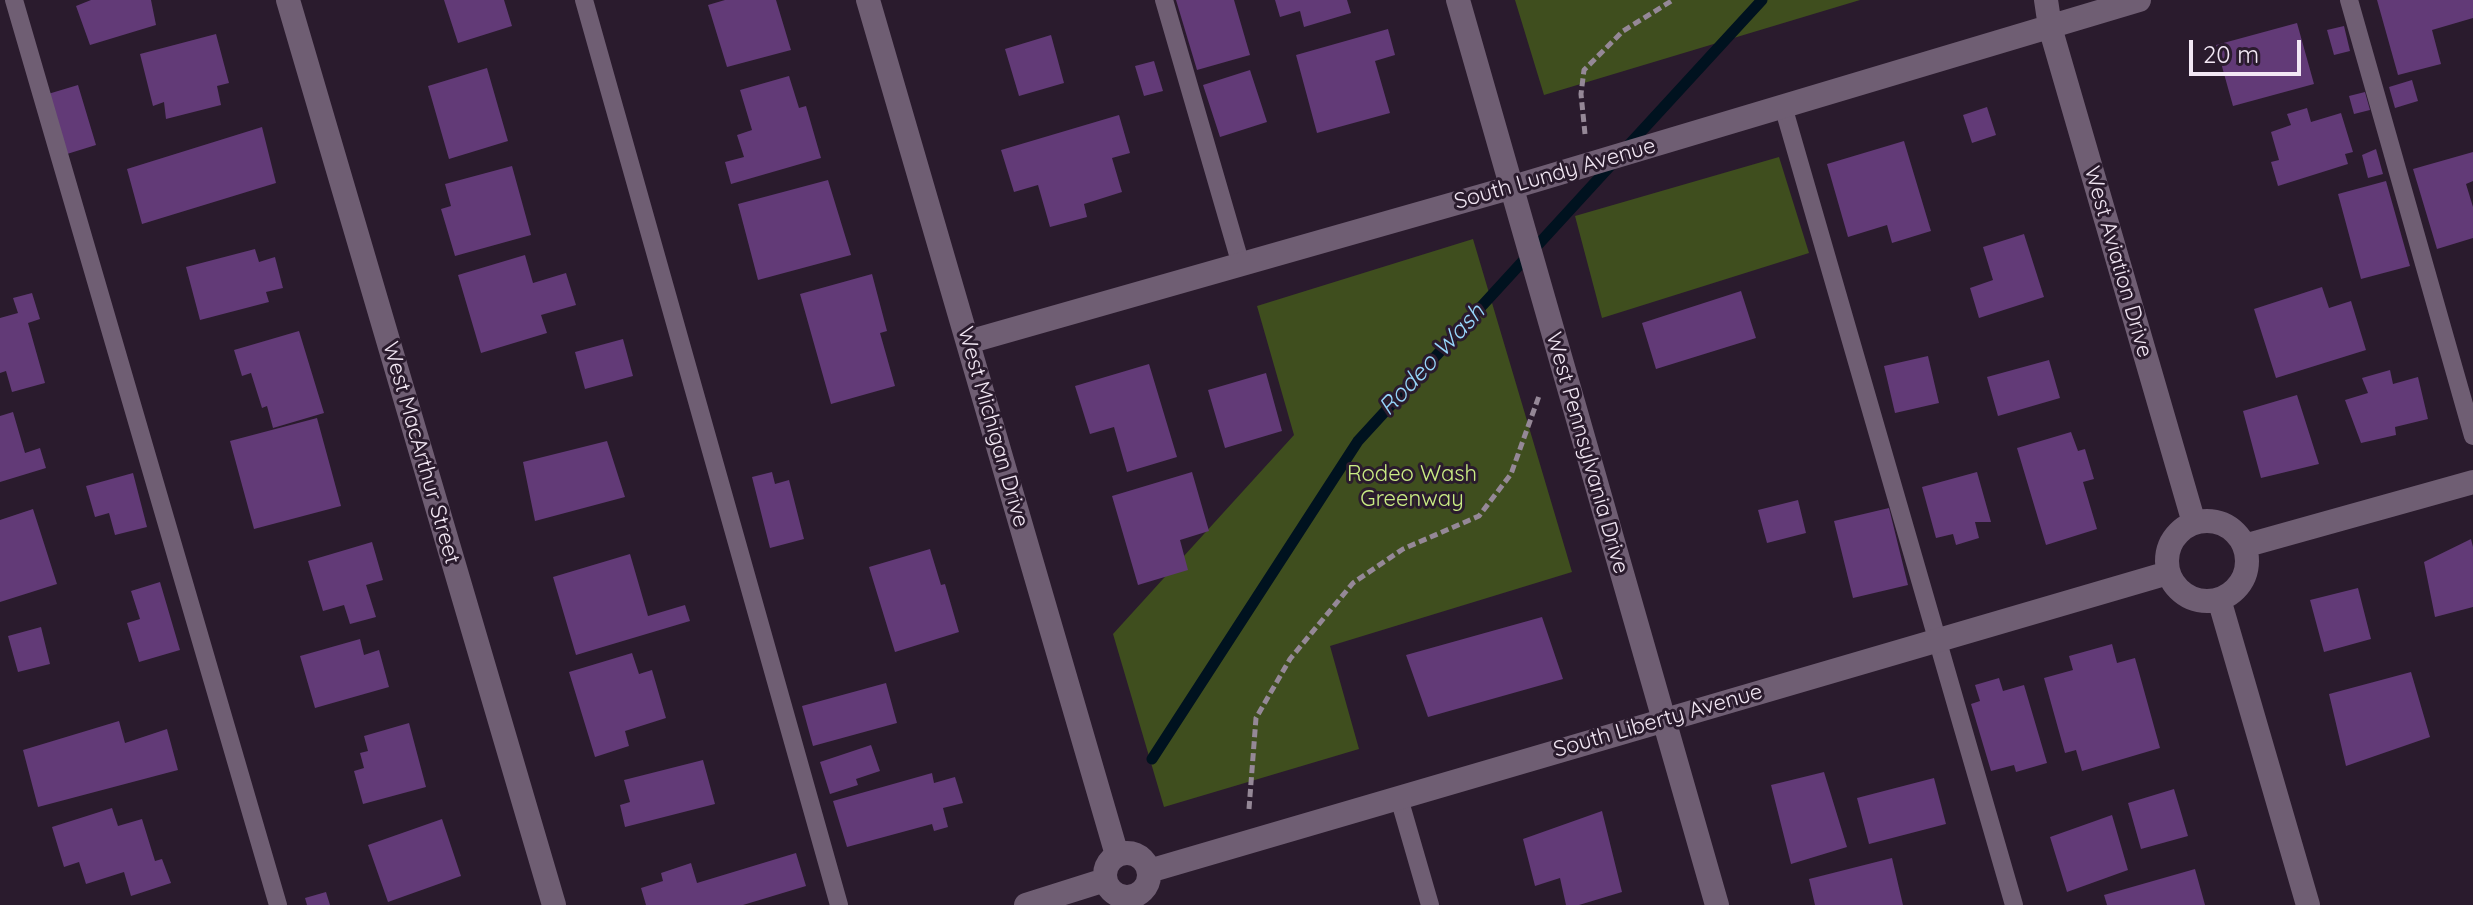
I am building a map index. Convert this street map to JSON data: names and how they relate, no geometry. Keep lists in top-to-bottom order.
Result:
{
  "streets": {
    "street": [
      "South Lundy Avenue",
      "West Aviation Drive",
      "West Michigan Drive",
      "West MacArthur Street",
      "West Pennsylvania Drive",
      "South Liberty Avenue"
    ]
  },
  "crossings": [
    ["South Lundy Avenue", "West Aviation Drive"],
    ["South Lundy Avenue", "West Michigan Drive"],
    ["South Lundy Avenue", "West Pennsylvania Drive"],
    ["West Aviation Drive", "South Liberty Avenue"],
    ["West Michigan Drive", "South Liberty Avenue"],
    ["West Pennsylvania Drive", "South Liberty Avenue"]
  ],
  "water": ["Rodeo Wash"],
  "parks": ["Rodeo Wash Greenway"],
  "scale_bar": "20 m"
}
